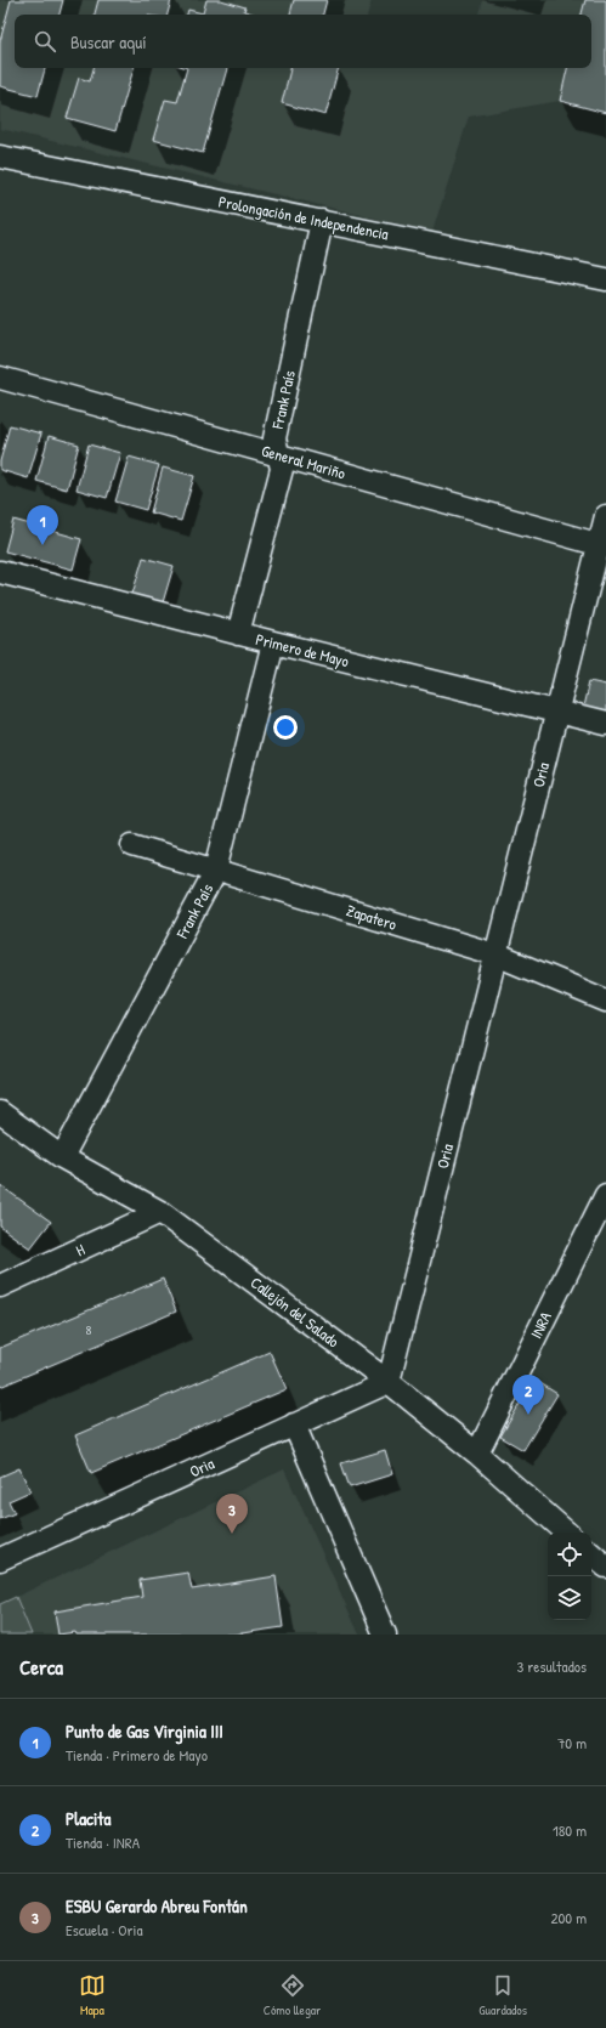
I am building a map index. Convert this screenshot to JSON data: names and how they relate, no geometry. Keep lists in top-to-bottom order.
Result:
{
  "streets": {
    "street": [
      "Prolongación de Independencia",
      "Frank País",
      "General Mariño",
      "Primero de Mayo",
      "Oria",
      "Zapatero",
      "H",
      "Callejón del Salado",
      "INRA"
    ]
  },
  "crossings": [
    ["Prolongación de Independencia", "Frank País"],
    ["Frank País", "General Mariño"],
    ["Frank País", "Primero de Mayo"],
    ["Frank País", "Zapatero"],
    ["Frank País", "Callejón del Salado"],
    ["General Mariño", "Oria"],
    ["Primero de Mayo", "Oria"],
    ["Oria", "Zapatero"],
    ["Oria", "Callejón del Salado"],
    ["H", "Callejón del Salado"],
    ["Callejón del Salado", "INRA"]
  ],
  "house_numbers": ["8"],
  "page": {
    "search": "Buscar aquí",
    "pins": ["1", "2", "3"],
    "heading": ["Cerca", "3 resultados"],
    "list": [
      {
        "mark": "1",
        "name": "Punto de Gas Virginia III",
        "note": "Tienda · Primero de Mayo",
        "value": "70 m"
      },
      {
        "mark": "2",
        "name": "Placita",
        "note": "Tienda · INRA",
        "value": "180 m"
      },
      {
        "mark": "3",
        "name": "ESBU Gerardo Abreu Fontán",
        "note": "Escuela · Oria",
        "value": "200 m"
      }
    ],
    "nav": ["Mapa", "Cómo llegar", "Guardados"]
  }
}
